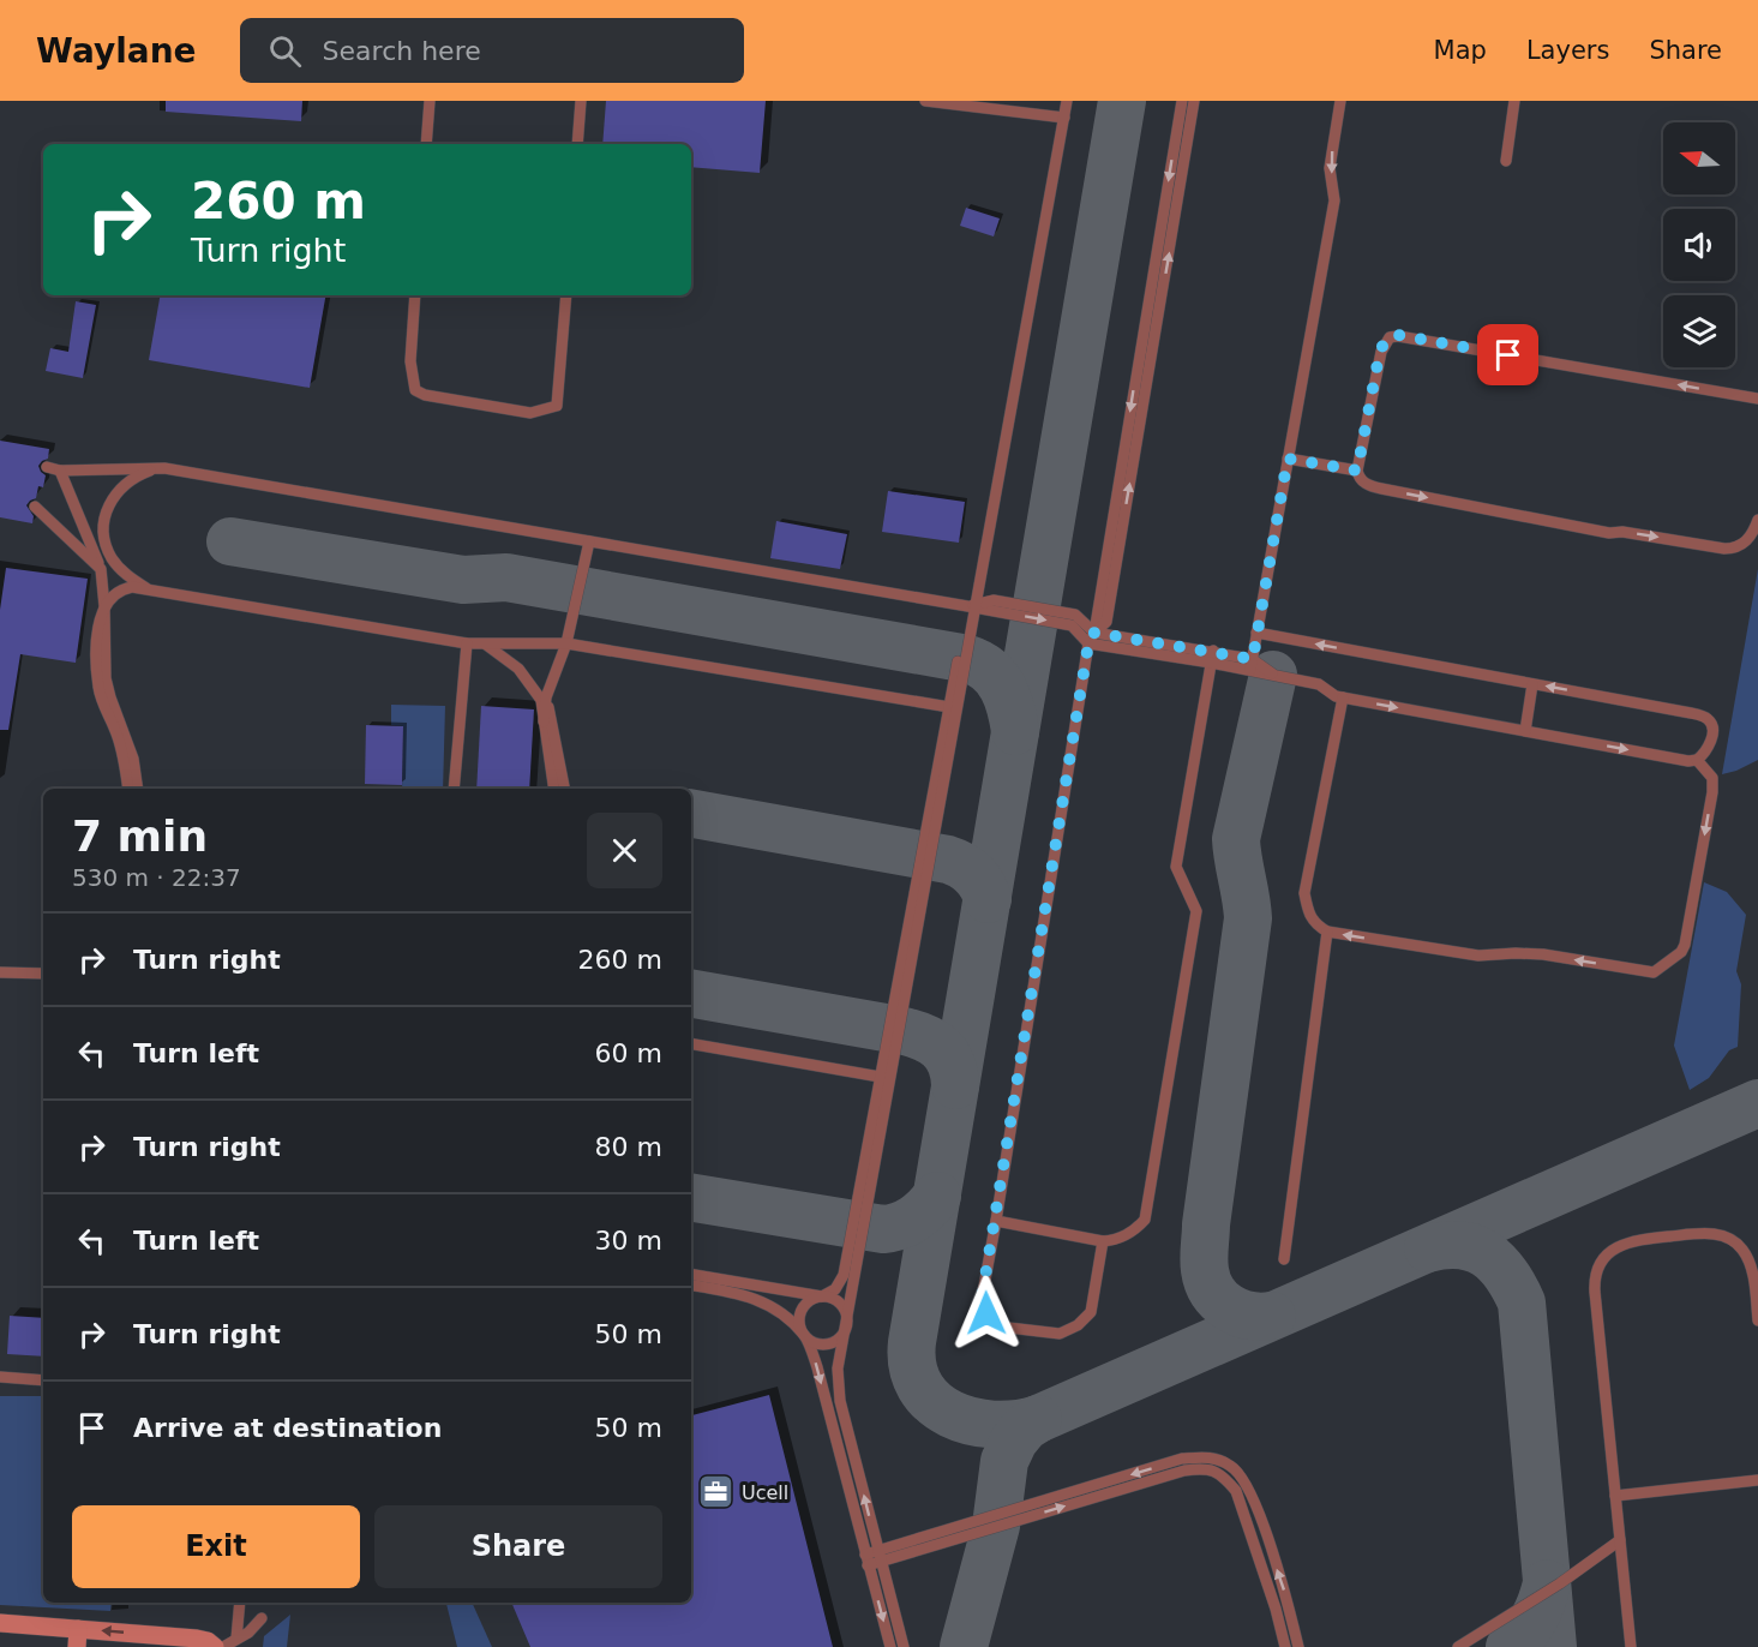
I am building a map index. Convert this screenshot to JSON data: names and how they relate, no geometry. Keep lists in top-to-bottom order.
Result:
{
  "places": {
    "office": ["Ucell"]
  },
  "north": "left",
  "page": {
    "header": "Waylane",
    "search": "Search here",
    "nav": ["Map", "Layers", "Share"],
    "turn": ["260 m", "Turn right"],
    "heading": ["7 min", "530 m · 22:37"],
    "list": [
      {
        "name": "Turn right",
        "value": "260 m"
      },
      {
        "name": "Turn left",
        "value": "60 m"
      },
      {
        "name": "Turn right",
        "value": "80 m"
      },
      {
        "name": "Turn left",
        "value": "30 m"
      },
      {
        "name": "Turn right",
        "value": "50 m"
      },
      {
        "name": "Arrive at destination",
        "value": "50 m"
      }
    ],
    "buttons": ["Exit", "Share"]
  }
}
